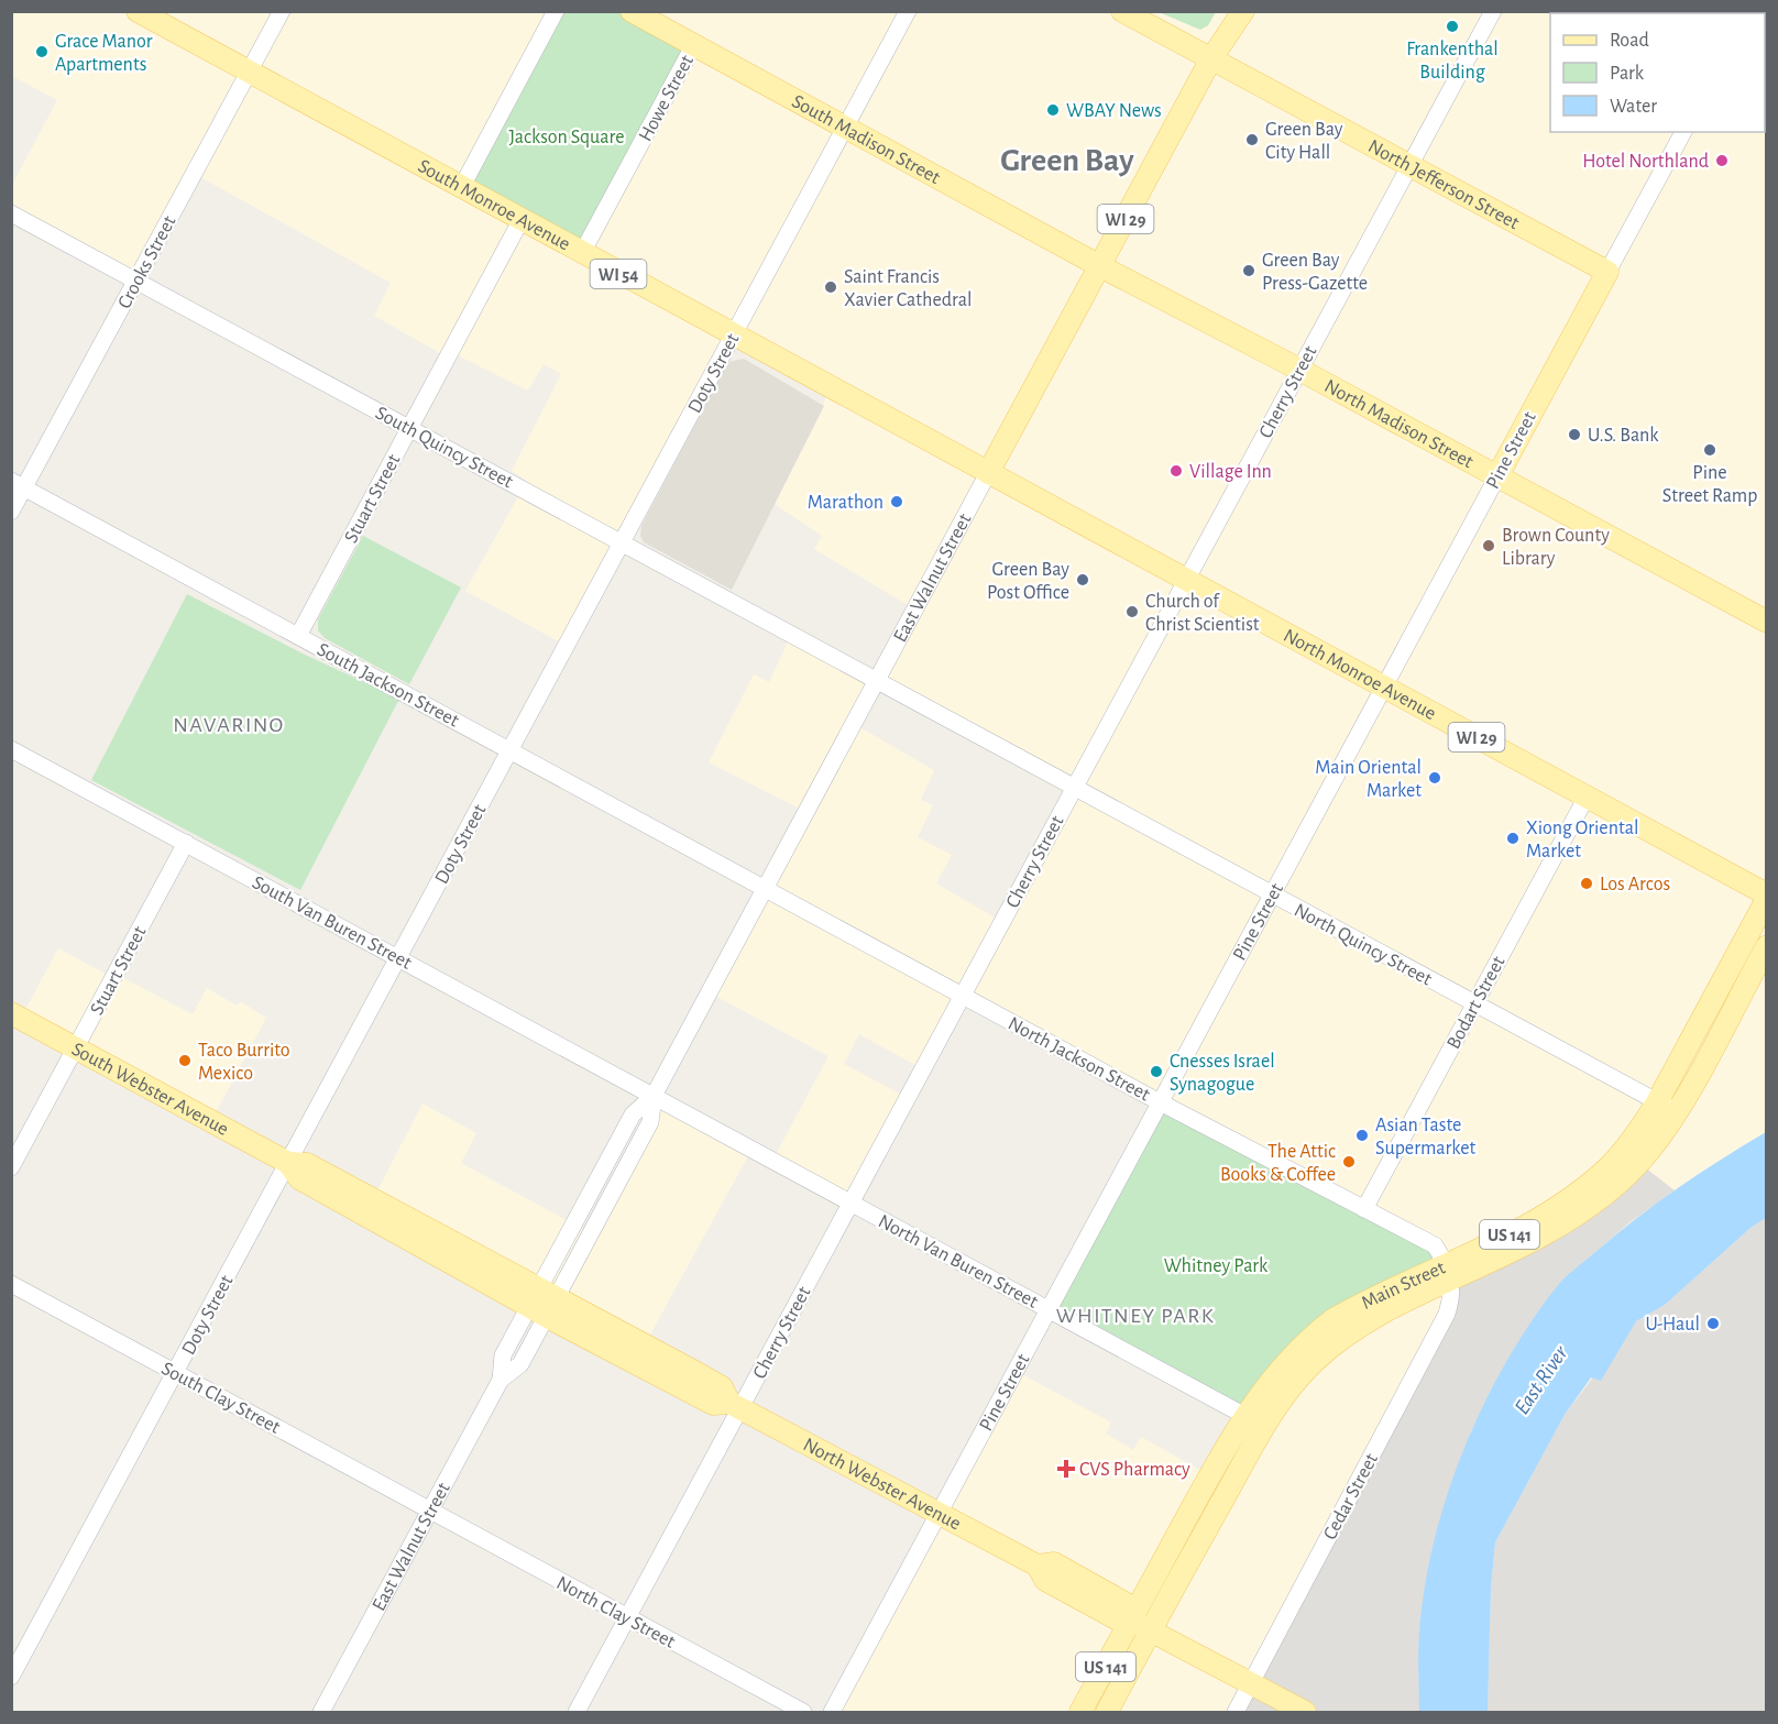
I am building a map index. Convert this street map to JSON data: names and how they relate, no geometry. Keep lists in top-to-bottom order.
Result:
{
  "streets": {
    "main road": [
      "South Madison Street",
      "North Jefferson Street",
      "South Monroe Avenue",
      "WI 29",
      "WI 54",
      "North Madison Street",
      "Pine Street",
      "East Walnut Street",
      "North Monroe Avenue",
      "South Webster Avenue",
      "US 141",
      "Main Street",
      "North Webster Avenue"
    ],
    "street": [
      "Howe Street",
      "Crooks Street",
      "Doty Street",
      "Cherry Street",
      "South Quincy Street",
      "Stuart Street",
      "South Jackson Street",
      "South Van Buren Street",
      "North Quincy Street",
      "Bodart Street",
      "North Jackson Street",
      "North Van Buren Street",
      "South Clay Street",
      "Cedar Street",
      "North Clay Street"
    ]
  },
  "crossings": [
    ["Howe Street", "South Madison Street"],
    ["Howe Street", "South Monroe Avenue"],
    ["South Madison Street", "Doty Street"],
    ["South Madison Street", "North Madison Street"],
    ["South Madison Street", "East Walnut Street"],
    ["North Jefferson Street", "Cherry Street"],
    ["North Jefferson Street", "Pine Street"],
    ["North Jefferson Street", "East Walnut Street"],
    ["South Monroe Avenue", "Crooks Street"],
    ["South Monroe Avenue", "Doty Street"],
    ["South Monroe Avenue", "Stuart Street"],
    ["South Monroe Avenue", "East Walnut Street"],
    ["South Monroe Avenue", "North Monroe Avenue"],
    ["Crooks Street", "South Quincy Street"],
    ["Crooks Street", "South Jackson Street"],
    ["Doty Street", "South Quincy Street"],
    ["Doty Street", "South Jackson Street"],
    ["Doty Street", "South Van Buren Street"],
    ["Doty Street", "South Webster Avenue"],
    ["Doty Street", "South Clay Street"],
    ["Cherry Street", "North Madison Street"],
    ["Cherry Street", "North Monroe Avenue"],
    ["Cherry Street", "North Quincy Street"],
    ["Cherry Street", "North Jackson Street"],
    ["Cherry Street", "North Van Buren Street"],
    ["Cherry Street", "North Webster Avenue"],
    ["Cherry Street", "North Clay Street"],
    ["North Madison Street", "Pine Street"],
    ["North Madison Street", "East Walnut Street"],
    ["South Quincy Street", "Stuart Street"],
    ["South Quincy Street", "East Walnut Street"],
    ["South Quincy Street", "North Quincy Street"],
    ["Pine Street", "North Monroe Avenue"],
    ["Pine Street", "North Quincy Street"],
    ["Pine Street", "North Jackson Street"],
    ["Pine Street", "North Van Buren Street"],
    ["Pine Street", "North Webster Avenue"],
    ["Stuart Street", "South Jackson Street"],
    ["Stuart Street", "South Van Buren Street"],
    ["Stuart Street", "South Webster Avenue"],
    ["East Walnut Street", "North Monroe Avenue"],
    ["East Walnut Street", "South Jackson Street"],
    ["East Walnut Street", "South Van Buren Street"],
    ["East Walnut Street", "North Quincy Street"],
    ["East Walnut Street", "North Jackson Street"],
    ["East Walnut Street", "South Webster Avenue"],
    ["East Walnut Street", "North Van Buren Street"],
    ["East Walnut Street", "South Clay Street"],
    ["East Walnut Street", "North Webster Avenue"],
    ["East Walnut Street", "North Clay Street"],
    ["North Monroe Avenue", "Bodart Street"],
    ["North Monroe Avenue", "Main Street"],
    ["South Jackson Street", "North Jackson Street"],
    ["South Van Buren Street", "North Van Buren Street"],
    ["North Quincy Street", "Bodart Street"],
    ["North Quincy Street", "Main Street"],
    ["Bodart Street", "North Jackson Street"],
    ["North Jackson Street", "Main Street"],
    ["North Jackson Street", "Cedar Street"],
    ["South Webster Avenue", "North Webster Avenue"],
    ["North Van Buren Street", "Main Street"],
    ["Main Street", "North Webster Avenue"],
    ["Main Street", "Cedar Street"],
    ["South Clay Street", "North Clay Street"],
    ["North Webster Avenue", "Cedar Street"]
  ],
  "districts": ["Green Bay", "NAVARINO", "WHITNEY PARK"],
  "water": ["East River"],
  "parks": ["Jackson Square", "Whitney Park"],
  "places": {
    "other": [
      "Frankenthal Building",
      "Grace Manor Apartments",
      "WBAY News",
      "Green Bay City Hall",
      "Hotel Northland",
      "Green Bay Press-Gazette",
      "Saint Francis Xavier Cathedral",
      "U.S. Bank",
      "Pine Street Ramp",
      "Village Inn",
      "Marathon",
      "Brown County Library",
      "Green Bay Post Office",
      "Church of Christ Scientist",
      "Main Oriental Market",
      "Xiong Oriental Market",
      "Los Arcos",
      "Taco Burrito Mexico",
      "Cnesses Israel Synagogue",
      "Asian Taste Supermarket",
      "The Attic Books & Coffee",
      "U-Haul"
    ],
    "health": ["CVS Pharmacy"]
  },
  "legend": ["Road", "Park", "Water"]
}
